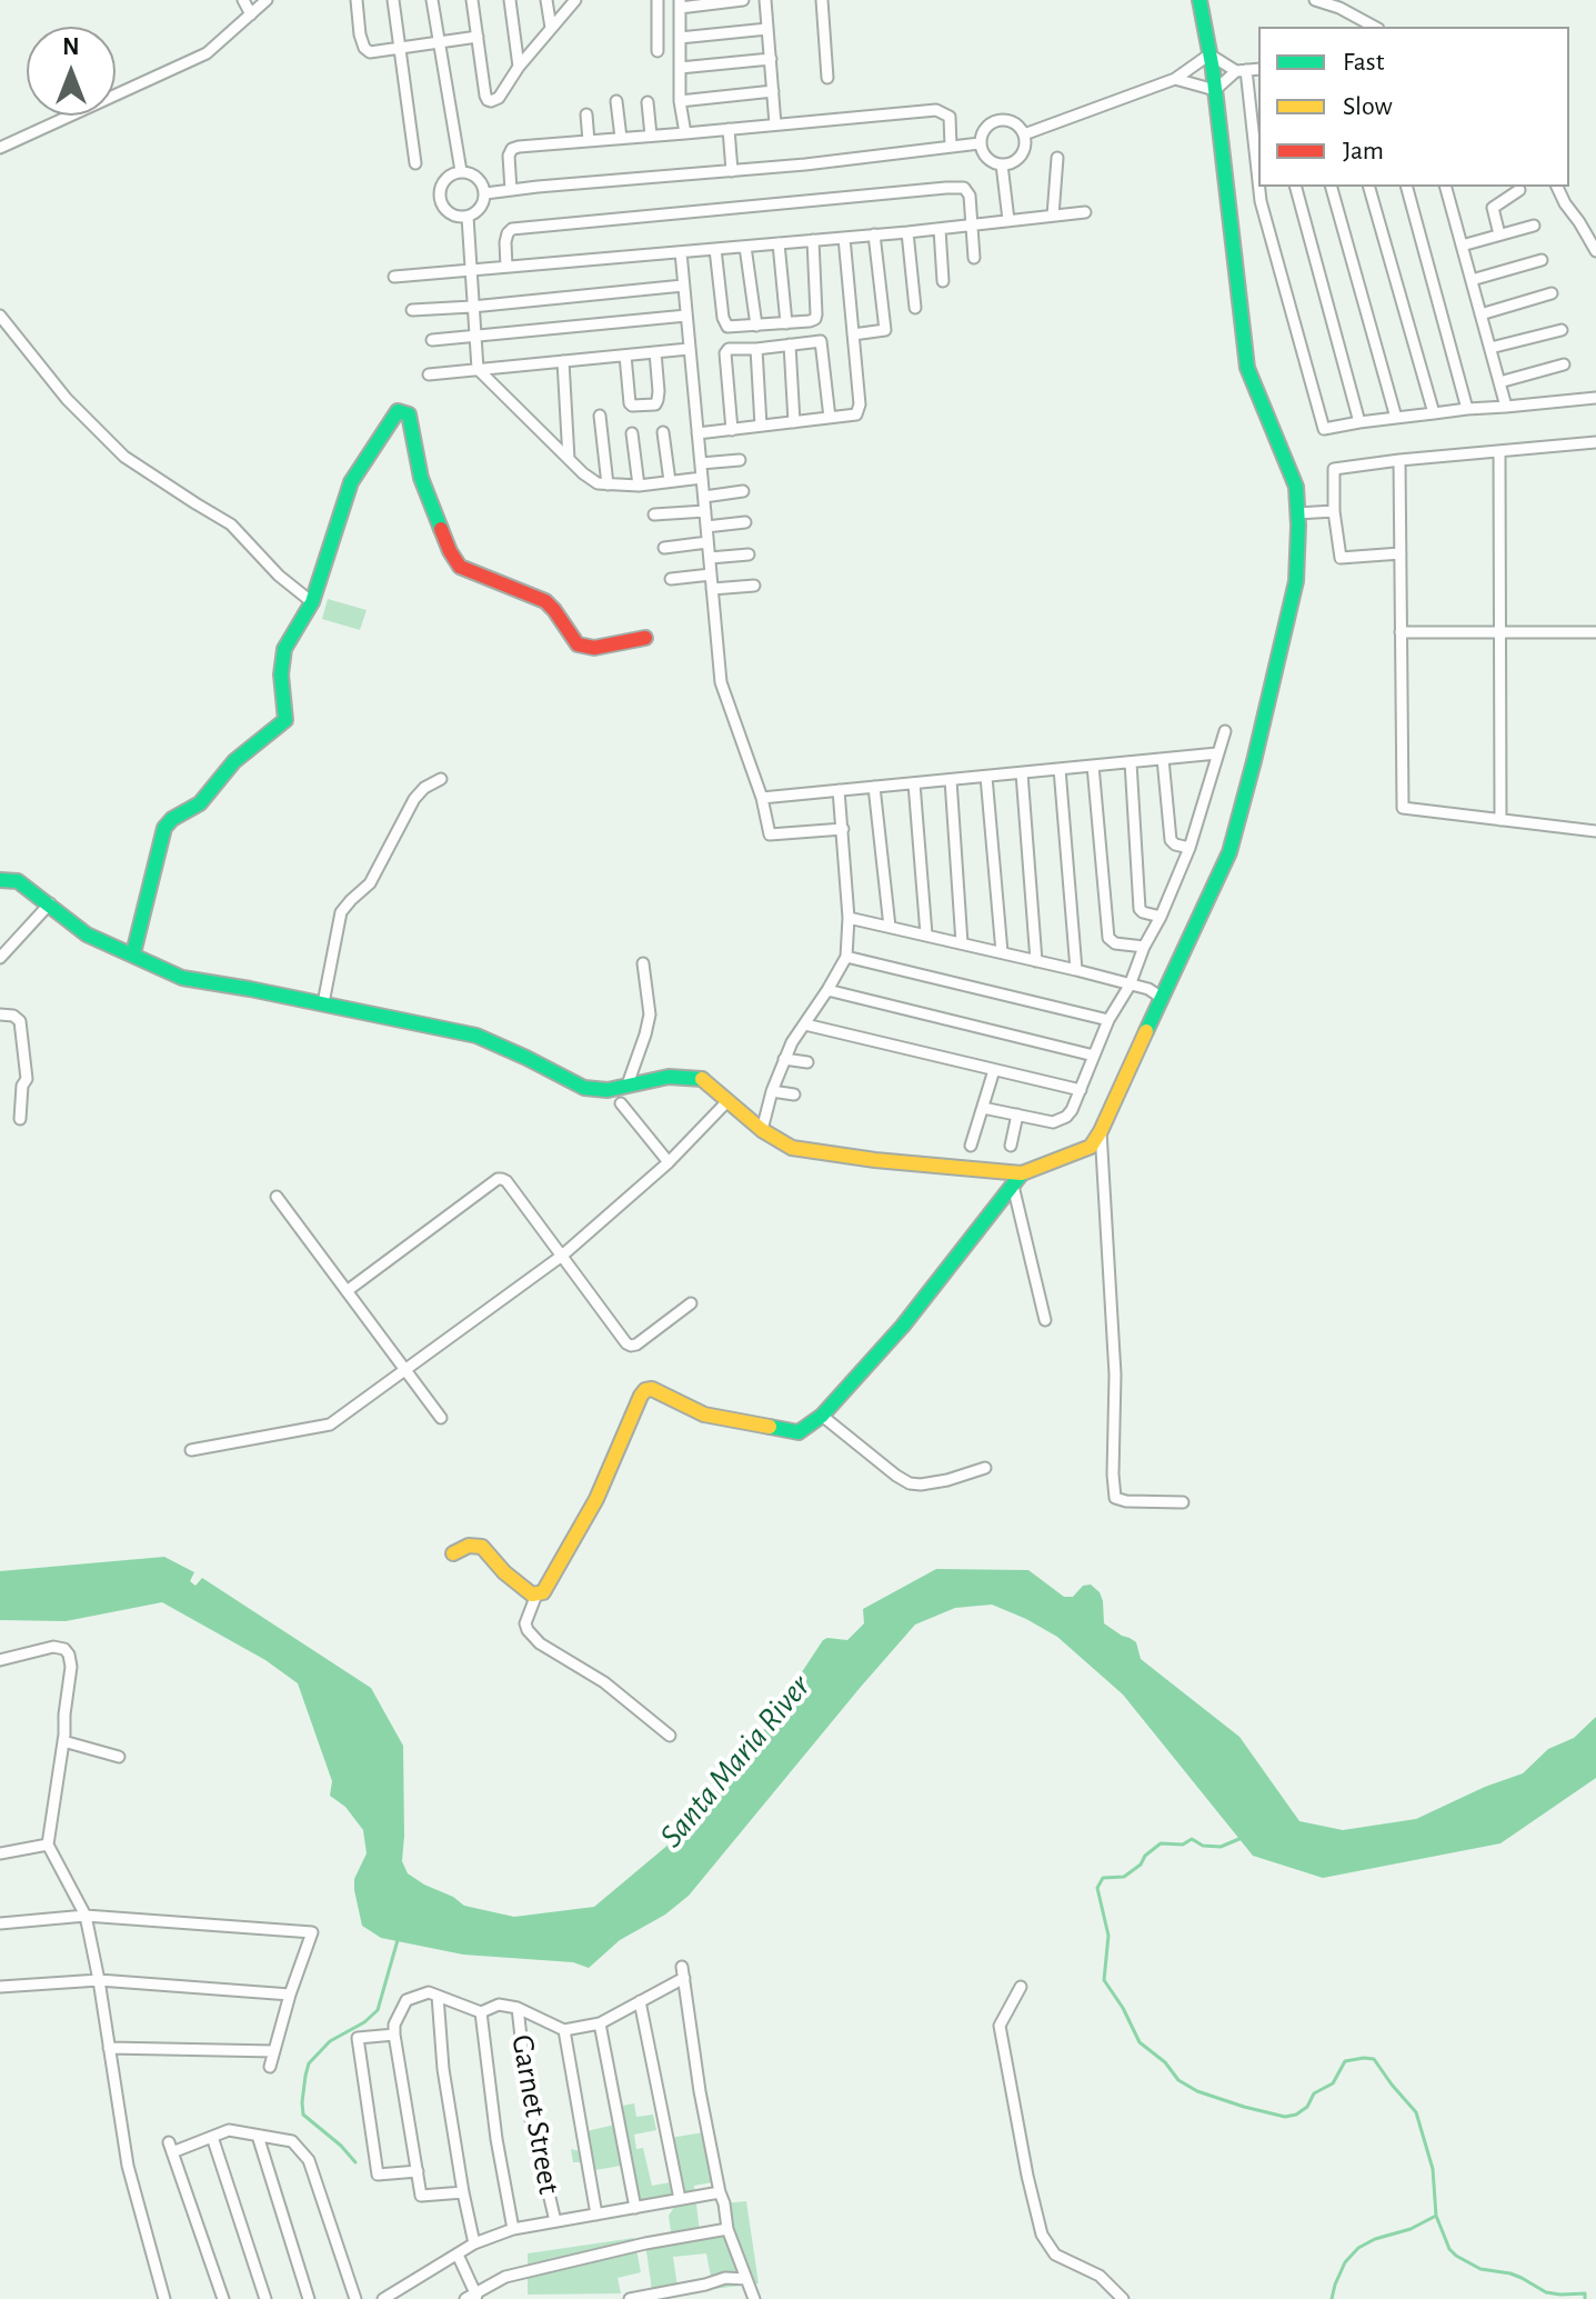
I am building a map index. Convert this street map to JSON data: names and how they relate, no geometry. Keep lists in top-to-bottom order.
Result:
{
  "streets": {
    "street": ["Garnet Street"]
  },
  "water": ["Santa Maria River"],
  "legend": ["Fast", "Slow", "Jam"],
  "north": "top"
}
